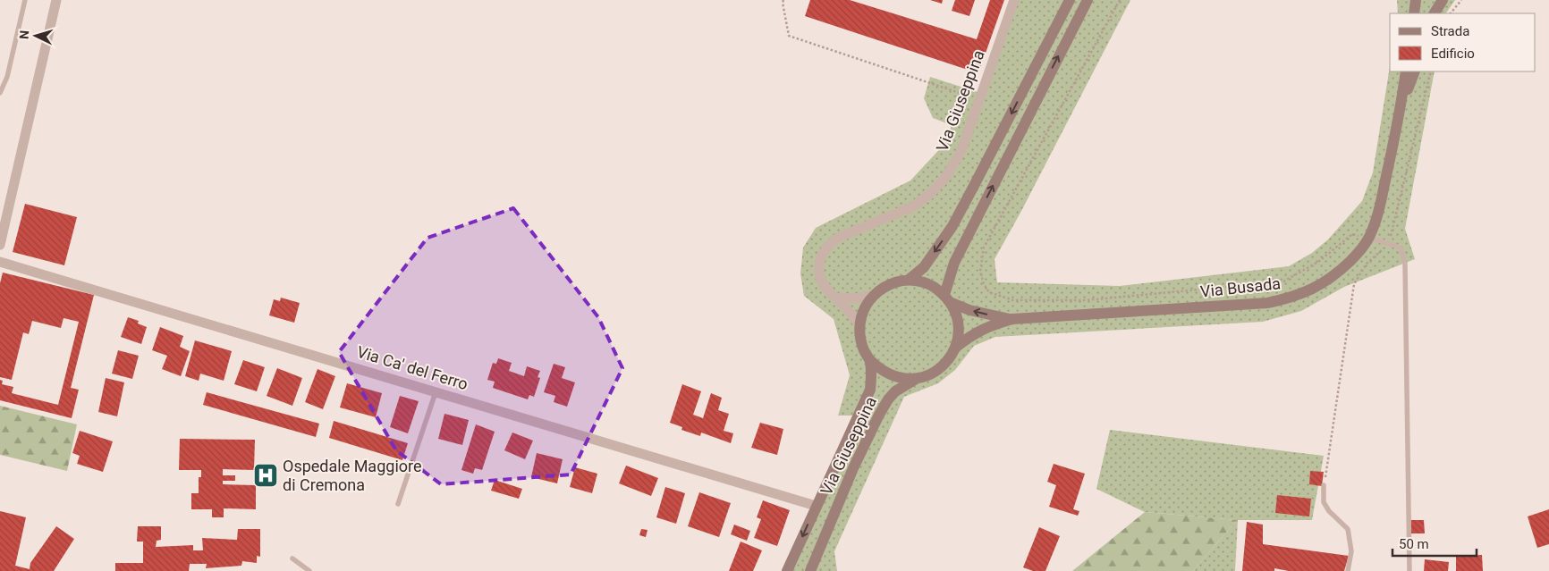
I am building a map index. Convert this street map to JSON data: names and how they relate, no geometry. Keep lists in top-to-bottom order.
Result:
{
  "streets": {
    "main road": ["Via Giuseppina", "Via Busada"],
    "street": ["Via Ca' del Ferro"]
  },
  "crossings": [
    ["Via Giuseppina", "Via Busada"],
    ["Via Giuseppina", "Via Ca' del Ferro"]
  ],
  "places": {
    "hospital": ["Ospedale Maggiore di Cremona"]
  },
  "legend": ["Strada", "Edificio"],
  "scale_bar": "50 m",
  "north": "left"
}
